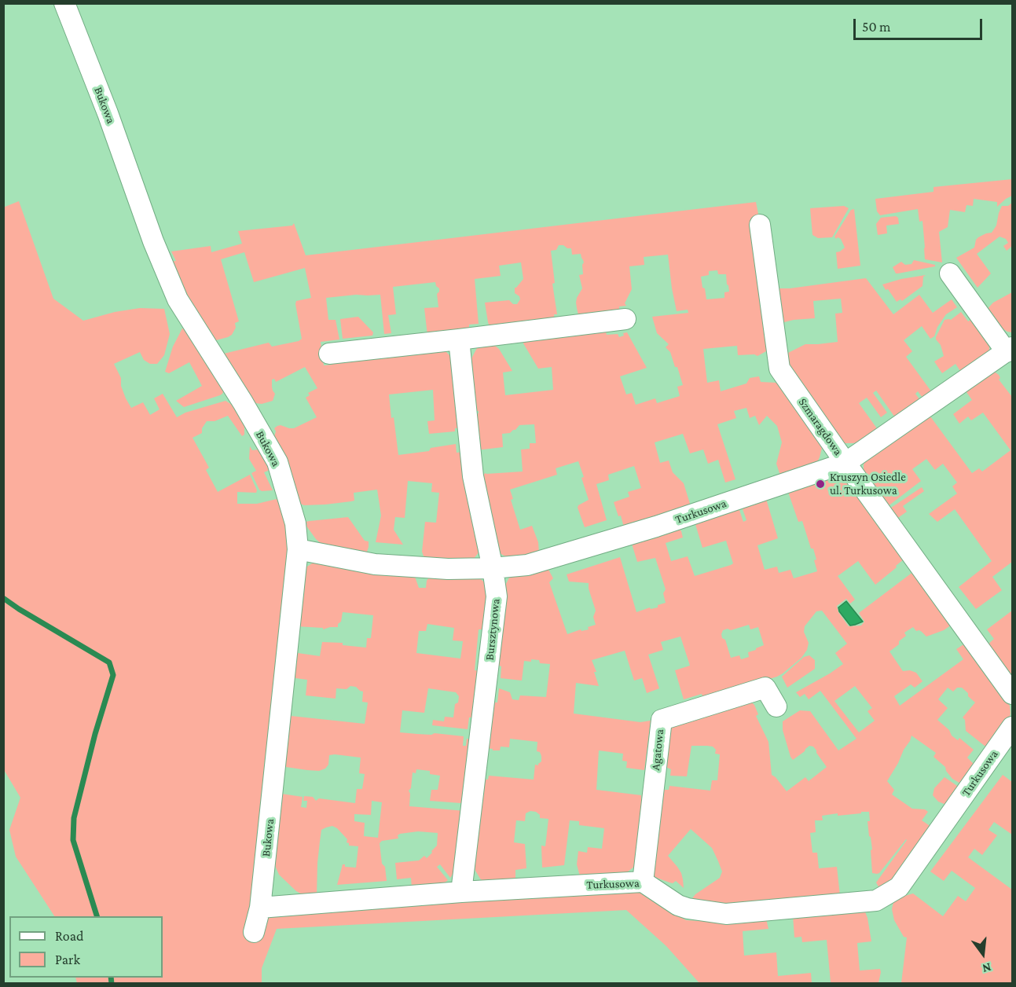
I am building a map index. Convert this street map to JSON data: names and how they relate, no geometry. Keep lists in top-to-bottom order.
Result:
{
  "streets": {
    "street": [
      "Bukowa",
      "Szmaragdowa",
      "Turkusowa",
      "Bursztynowa",
      "Agatowa"
    ]
  },
  "crossings": [
    ["Bukowa", "Turkusowa"],
    ["Szmaragdowa", "Turkusowa"],
    ["Turkusowa", "Bursztynowa"],
    ["Turkusowa", "Agatowa"]
  ],
  "places": ["Kruszyn Osiedle ul. Turkusowa"],
  "legend": ["Road", "Park"],
  "scale_bar": "50 m",
  "north": "bottom"
}
